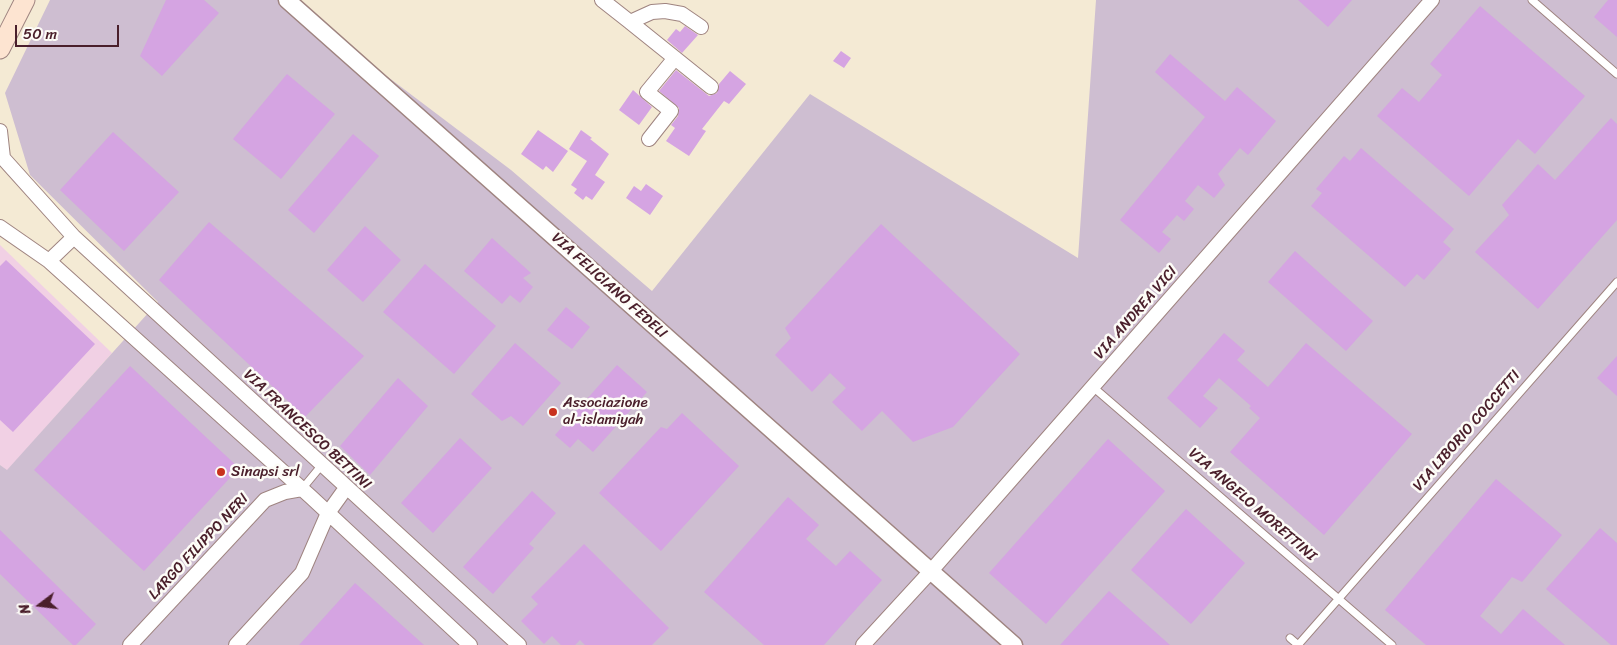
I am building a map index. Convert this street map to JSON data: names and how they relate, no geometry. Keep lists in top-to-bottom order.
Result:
{
  "streets": {
    "street": [
      "VIA FELICIANO FEDELI",
      "VIA ANDREA VICI",
      "VIA FRANCESCO BETTINI",
      "LARGO FILIPPO NERI"
    ],
    "lane": ["VIA LIBORIO COCCETTI", "VIA ANGELO MORETTINI"]
  },
  "crossings": [
    ["VIA FELICIANO FEDELI", "VIA ANDREA VICI"],
    ["VIA ANDREA VICI", "VIA ANGELO MORETTINI"],
    ["VIA LIBORIO COCCETTI", "VIA ANGELO MORETTINI"]
  ],
  "places": ["Associazione al-islamiyah", "Sinapsi srl"],
  "scale_bar": "50 m",
  "north": "left"
}
